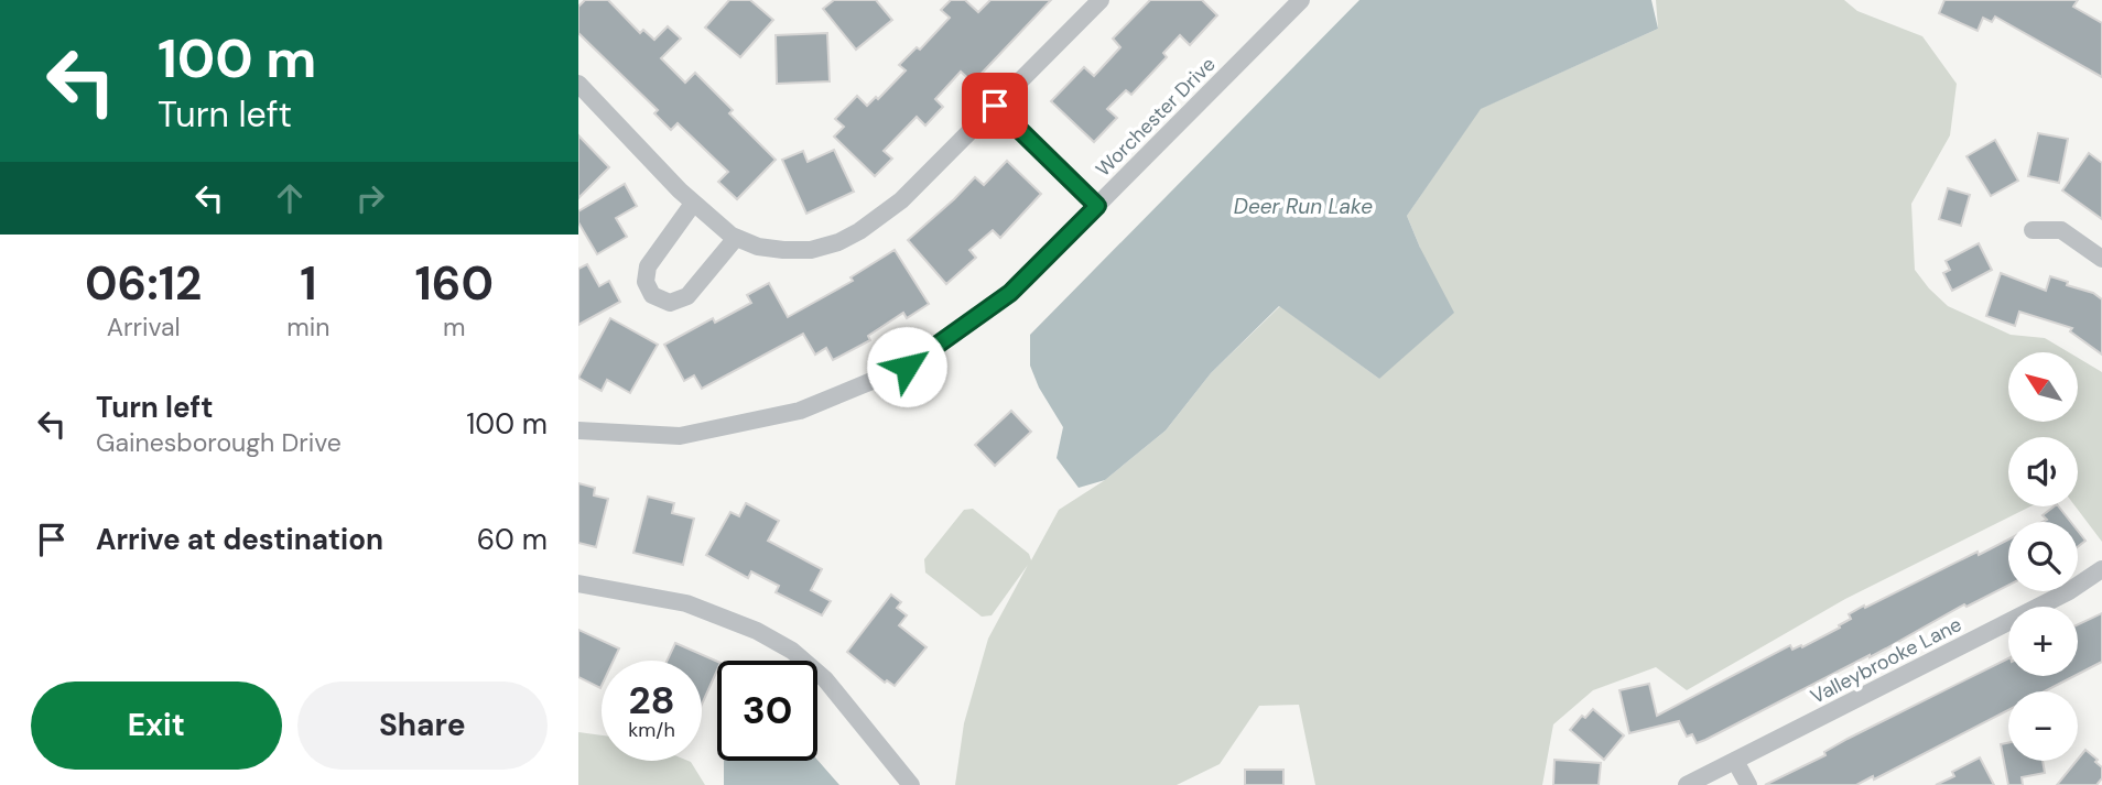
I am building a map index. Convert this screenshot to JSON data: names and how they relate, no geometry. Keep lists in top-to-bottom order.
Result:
{
  "streets": {
    "street": ["Worchester Drive", "Valleybrooke Lane"]
  },
  "water": ["Deer Run Lake"],
  "north": "top left",
  "page": {
    "turn": ["100 m", "Turn left"],
    "eta": [
      "06:12",
      "Arrival",
      "1",
      "min",
      "160",
      "m"
    ],
    "map_buttons": ["+", "−"],
    "list": [
      {
        "name": "Turn left",
        "note": "Gainesborough Drive",
        "value": "100 m"
      },
      {
        "name": "Arrive at destination",
        "value": "60 m"
      }
    ],
    "speed": "28 km/h",
    "limit": "30",
    "buttons": ["Exit", "Share"]
  }
}
